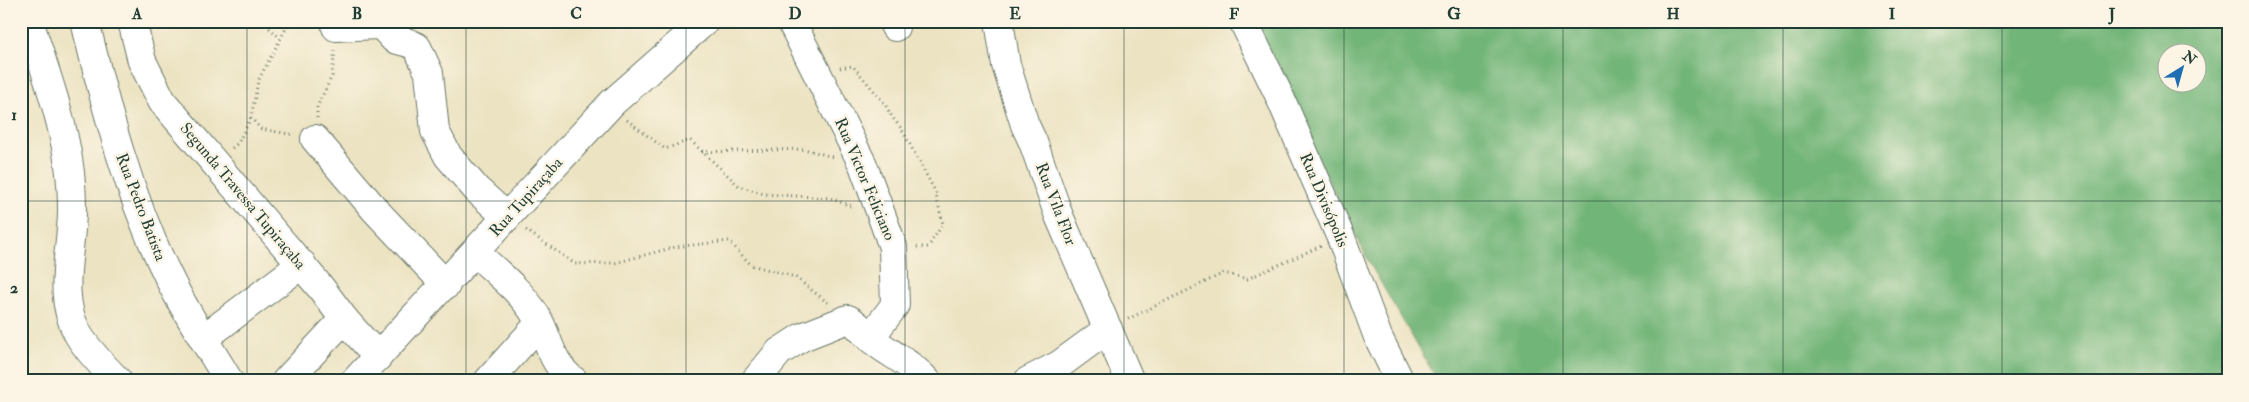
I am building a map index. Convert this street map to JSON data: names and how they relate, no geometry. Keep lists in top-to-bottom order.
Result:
{
  "streets": {
    "street": [
      "Rua Victor Feliciano",
      "Segunda Travessa Tupiraçaba",
      "Rua Tupiraçaba",
      "Rua Divisópolis",
      "Rua Vila Flor",
      "Rua Pedro Batista"
    ]
  },
  "crossings": [
    ["Segunda Travessa Tupiraçaba", "Rua Tupiraçaba"]
  ],
  "north": "top right",
  "grid": {
    "columns": [
      "A",
      "B",
      "C",
      "D",
      "E",
      "F",
      "G",
      "H",
      "I",
      "J"
    ],
    "rows": ["1", "2"]
  }
}
